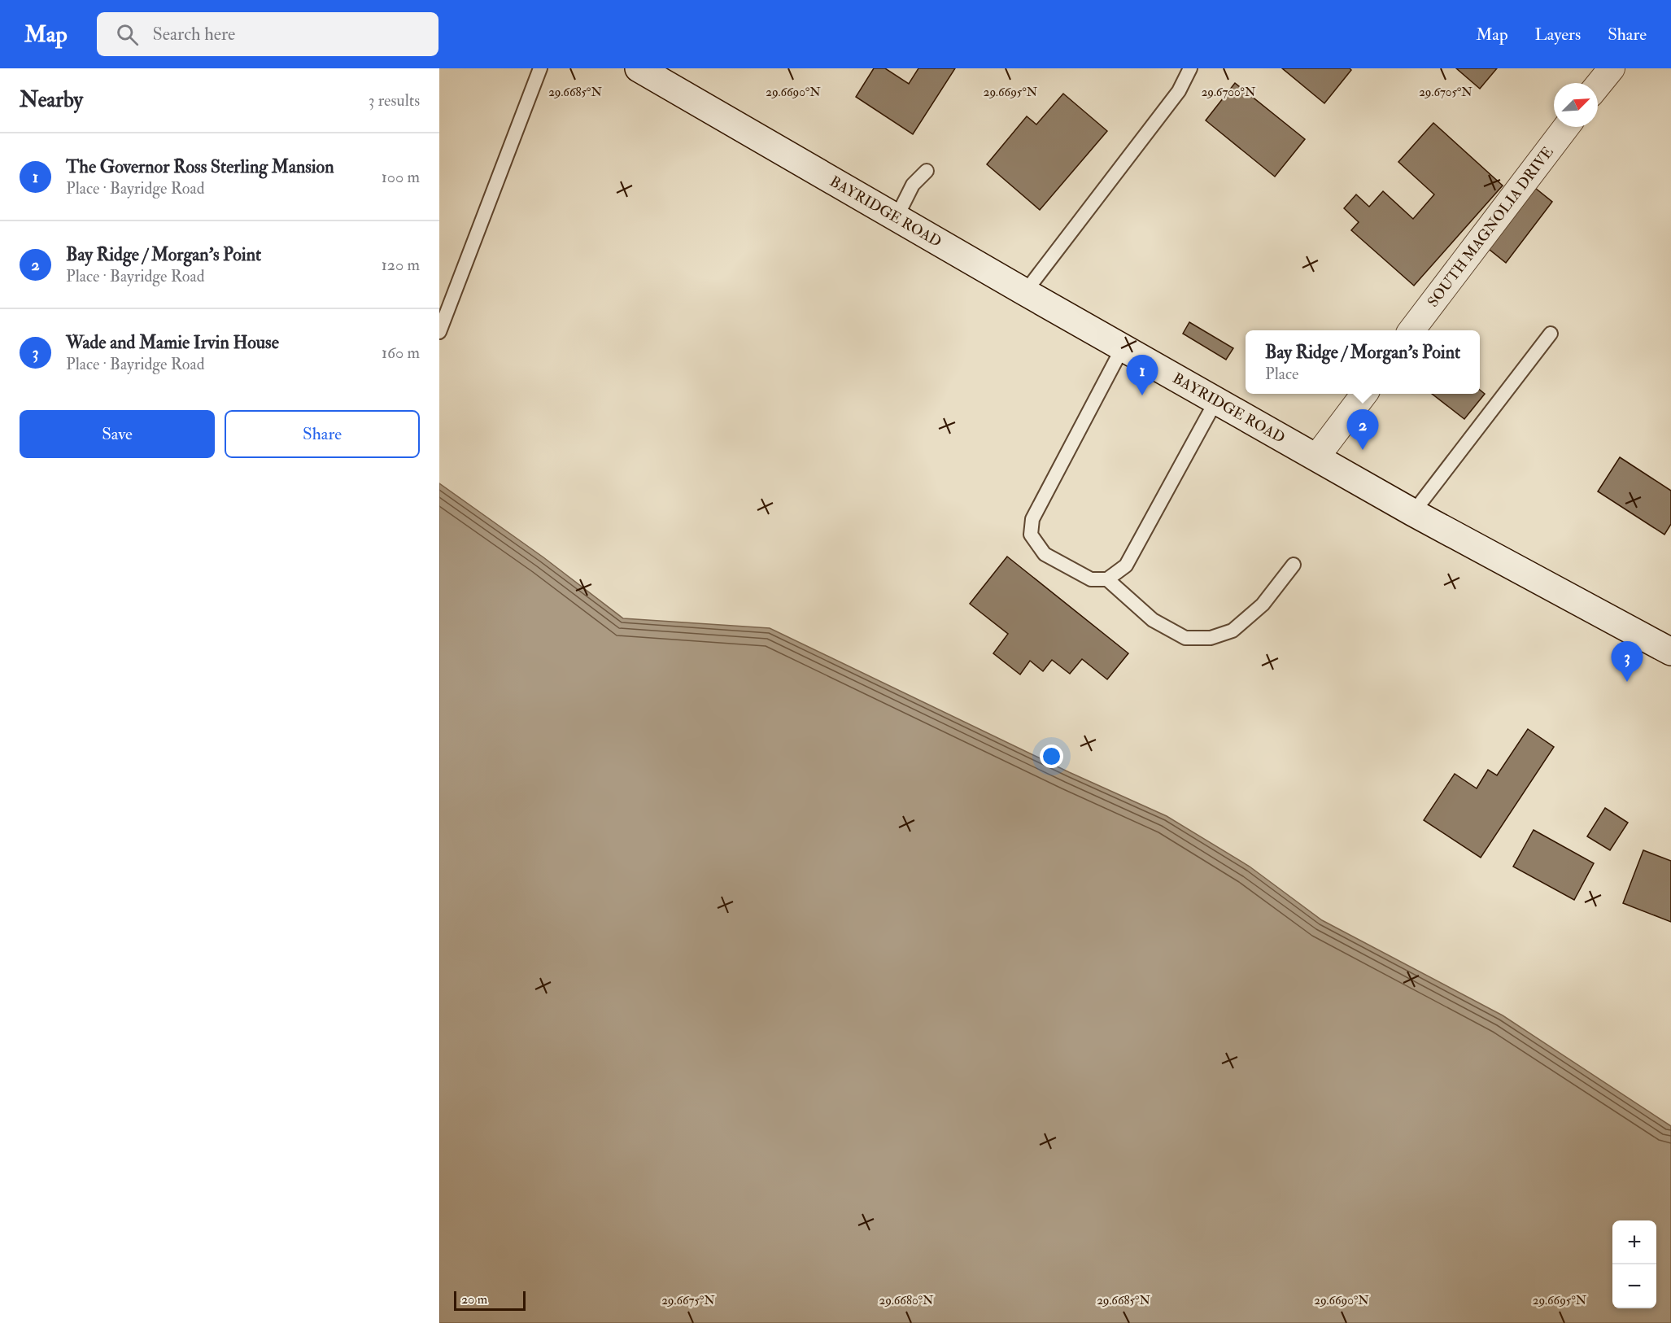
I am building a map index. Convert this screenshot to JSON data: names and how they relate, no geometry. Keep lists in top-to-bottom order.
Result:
{
  "streets": {
    "street": ["BAYRIDGE ROAD", "SOUTH MAGNOLIA DRIVE"]
  },
  "scale_bar": "20 m",
  "north": "top right",
  "page": {
    "header": "Map",
    "search": "Search here",
    "nav": ["Map", "Layers", "Share"],
    "heading": ["Nearby", "3 results"],
    "list": [
      {
        "mark": "1",
        "name": "The Governor Ross Sterling Mansion",
        "note": "Place · Bayridge Road",
        "value": "100 m"
      },
      {
        "mark": "2",
        "name": "Bay Ridge / Morgan's Point",
        "note": "Place · Bayridge Road",
        "value": "120 m"
      },
      {
        "mark": "3",
        "name": "Wade and Mamie Irvin House",
        "note": "Place · Bayridge Road",
        "value": "160 m"
      }
    ],
    "popup": ["Bay Ridge / Morgan's Point", "Place"],
    "pins": ["1", "2", "3"],
    "buttons": ["Save", "Share"],
    "map_buttons": ["+", "−"],
    "scale": "20 m"
  },
  "coordinates": [
    "29.6685°N",
    "29.6690°N",
    "29.6695°N",
    "29.6700°N",
    "29.6705°N",
    "29.6675°N",
    "29.6680°N"
  ]
}
